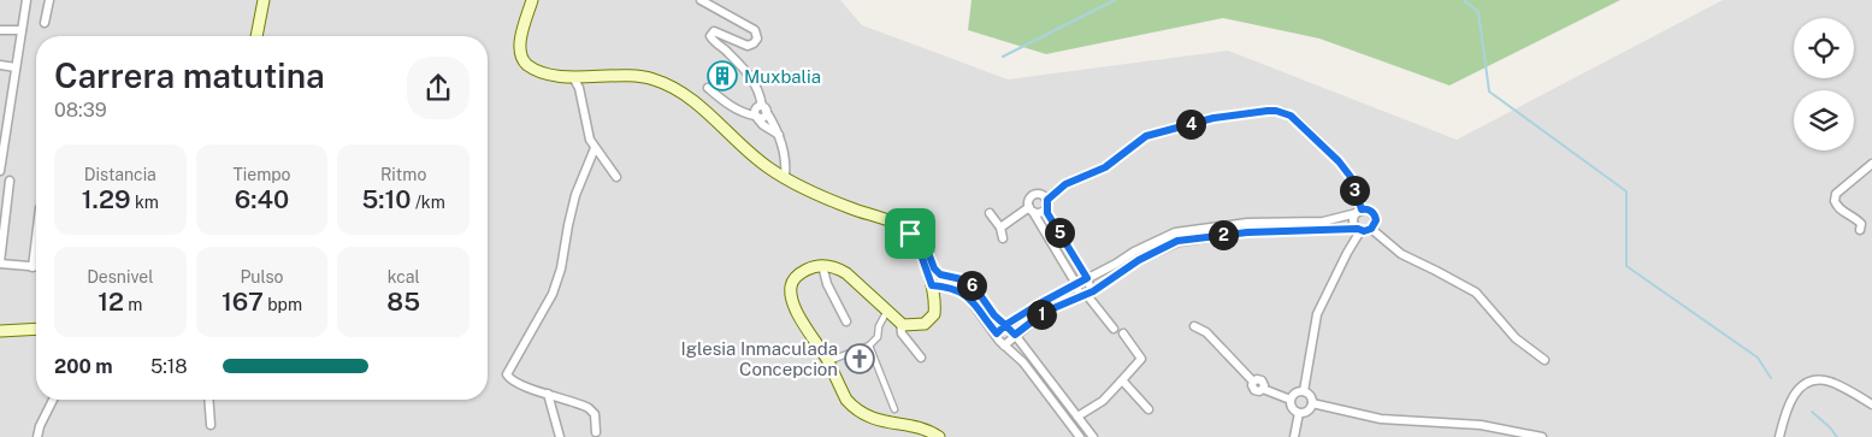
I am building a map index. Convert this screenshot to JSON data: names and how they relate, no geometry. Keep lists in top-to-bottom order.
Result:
{
  "places": {
    "building": ["Muxbalia"],
    "church": ["Iglesia Inmaculada Concepcion"]
  },
  "page": {
    "heading": ["Carrera matutina", "08:39"],
    "pins": [
      "4",
      "3",
      "5",
      "2",
      "6",
      "1"
    ],
    "stats": [
      ["Distancia", "1.29 km"],
      ["Tiempo", "6:40"],
      ["Ritmo", "5:10 /km"],
      ["Desnivel", "12 m"],
      ["Pulso", "167 bpm"],
      ["kcal", "85"]
    ],
    "list": [
      {
        "name": "200 m",
        "note": "5:18"
      }
    ]
  }
}
